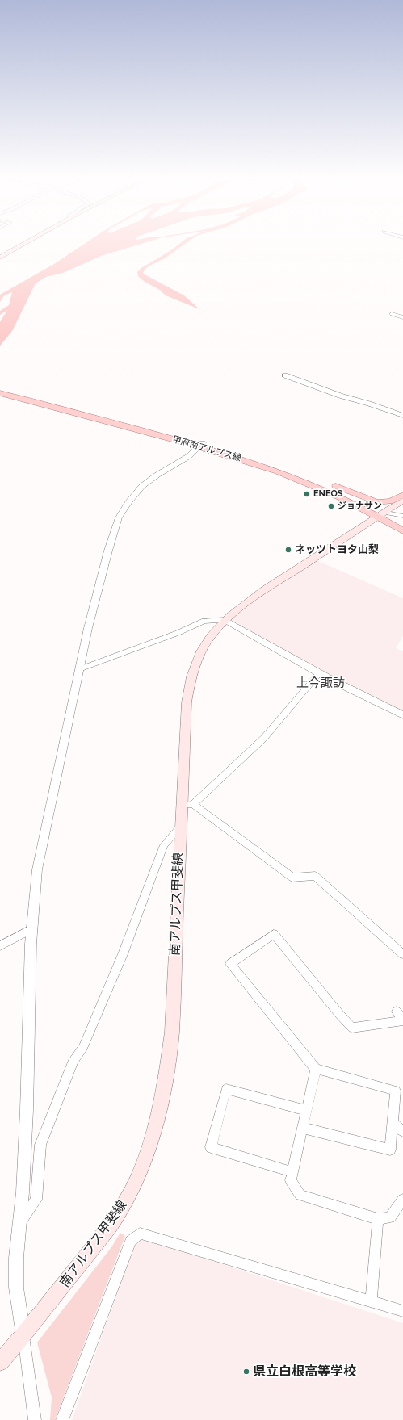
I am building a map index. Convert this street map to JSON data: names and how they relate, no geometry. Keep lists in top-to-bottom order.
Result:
{
  "streets": {
    "main road": ["甲府南アルプス線", "南アルプス甲斐線"]
  },
  "crossings": [
    ["甲府南アルプス線", "南アルプス甲斐線"]
  ],
  "districts": ["上今諏訪"],
  "places": [
    "ENEOS",
    "ジョナサン",
    "ネッツトヨタ山梨",
    "県立白根高等学校"
  ]
}
